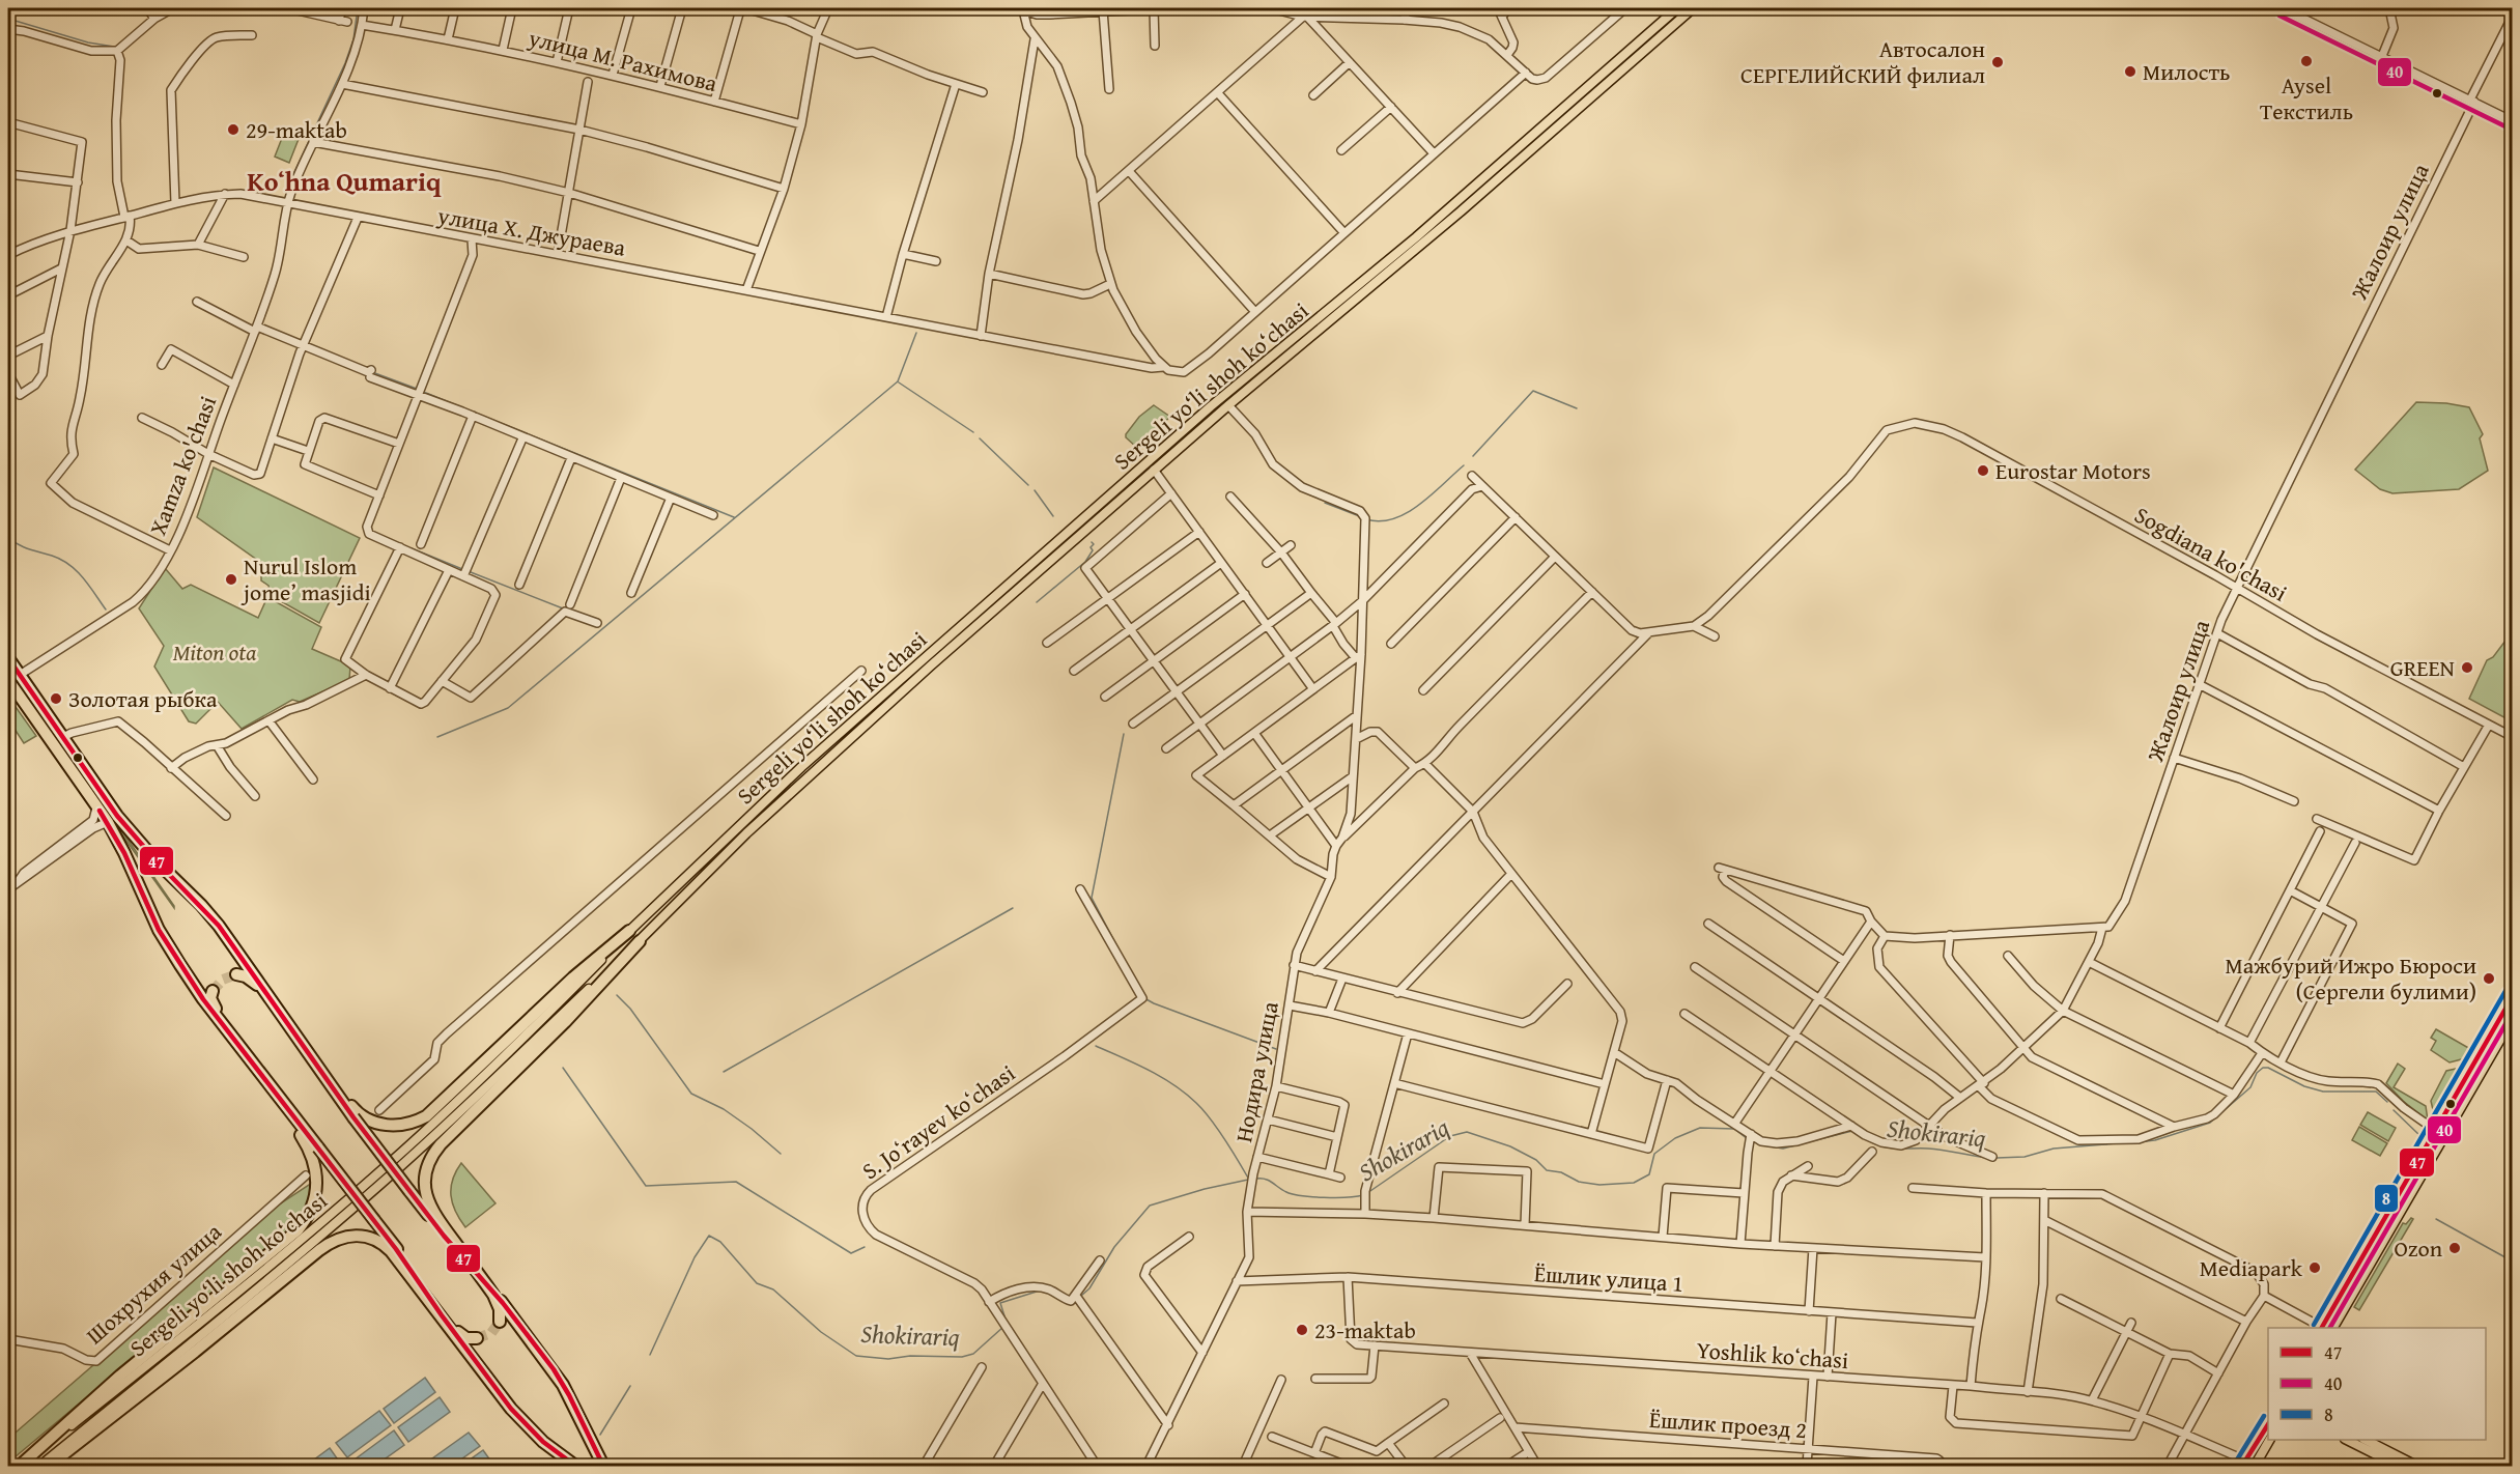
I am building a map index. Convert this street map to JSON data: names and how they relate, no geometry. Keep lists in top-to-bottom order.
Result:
{
  "streets": {
    "main road": ["Sergeli yo‘li shoh ko‘chasi"],
    "street": [
      "улица М. Рахимова",
      "улица Х. Джураева",
      "Жалоир улица",
      "Xamza ko'chasi",
      "Sogdiana ko'chasi",
      "Нодира улица",
      "S. Joʻrayev koʻchasi",
      "Ёшлик улица 1",
      "Шохрухия улица",
      "Yoshlik koʻchasi",
      "Ёшлик проезд 2"
    ]
  },
  "crossings": [
    ["улица М. Рахимова", "Xamza ko'chasi"],
    ["улица Х. Джураева", "Xamza ko'chasi"],
    ["Жалоир улица", "Sogdiana ko'chasi"],
    ["Нодира улица", "Ёшлик улица 1"],
    ["Ёшлик улица 1", "Yoshlik koʻchasi"]
  ],
  "districts": ["Koʻhna Qumariq"],
  "water": ["Shokirariq"],
  "parks": ["Miton ota"],
  "places": [
    "Aysel Текстиль",
    "Автосалон СЕРГЕЛИЙСКИЙ филиал",
    "Милость",
    "29-maktab",
    "Eurostar Motors",
    "Nurul Islom jome’ masjidi",
    "GREEN",
    "Золотая рыбка",
    "Мажбурий Ижро Бюроси (Сергели булими)",
    "Ozon",
    "Mediapark",
    "23-maktab"
  ],
  "lines": ["transit line 40", "transit line 47", "transit line 8"],
  "legend": ["47", "40", "8"]
}
